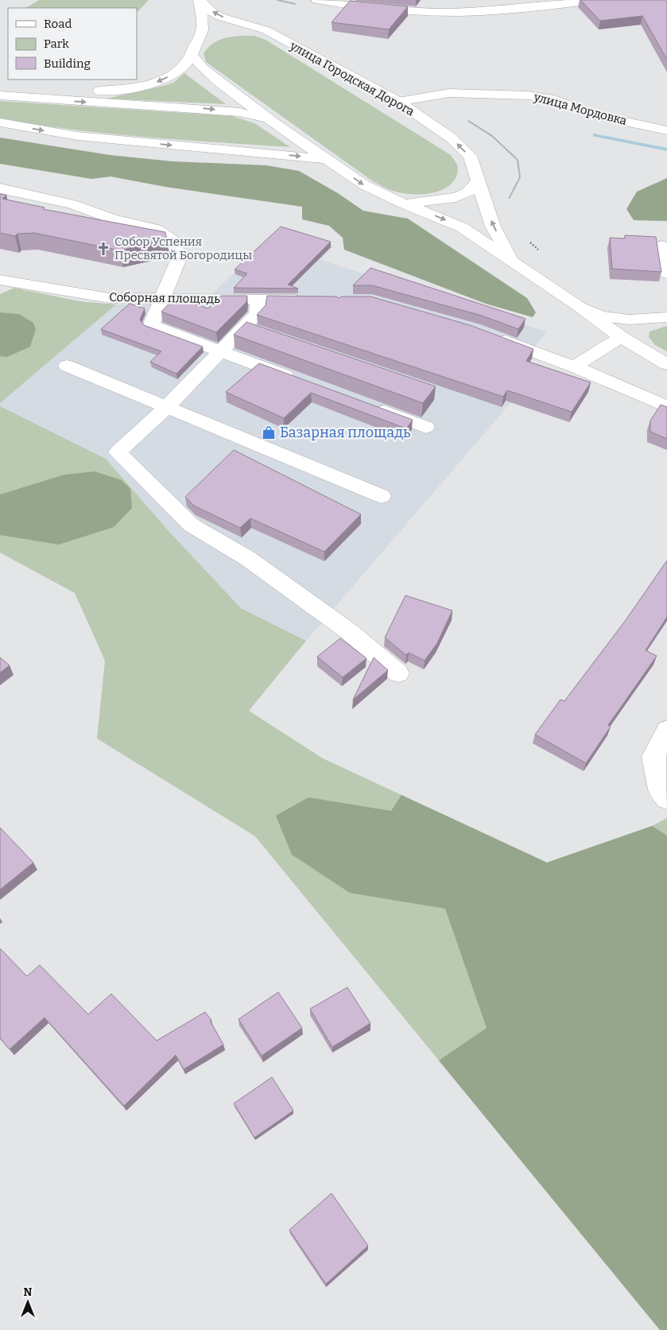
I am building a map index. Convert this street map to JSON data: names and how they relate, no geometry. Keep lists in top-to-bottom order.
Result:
{
  "streets": {
    "main road": ["улица Городская Дорога", "улица Мордовка", "Соборная площадь"]
  },
  "crossings": [
    ["улица Городская Дорога", "улица Мордовка"]
  ],
  "places": {
    "church": ["Собор Успения Пресвятой Богородицы"],
    "shop": ["Базарная площадь"]
  },
  "legend": ["Road", "Park", "Building"],
  "north": "top"
}
